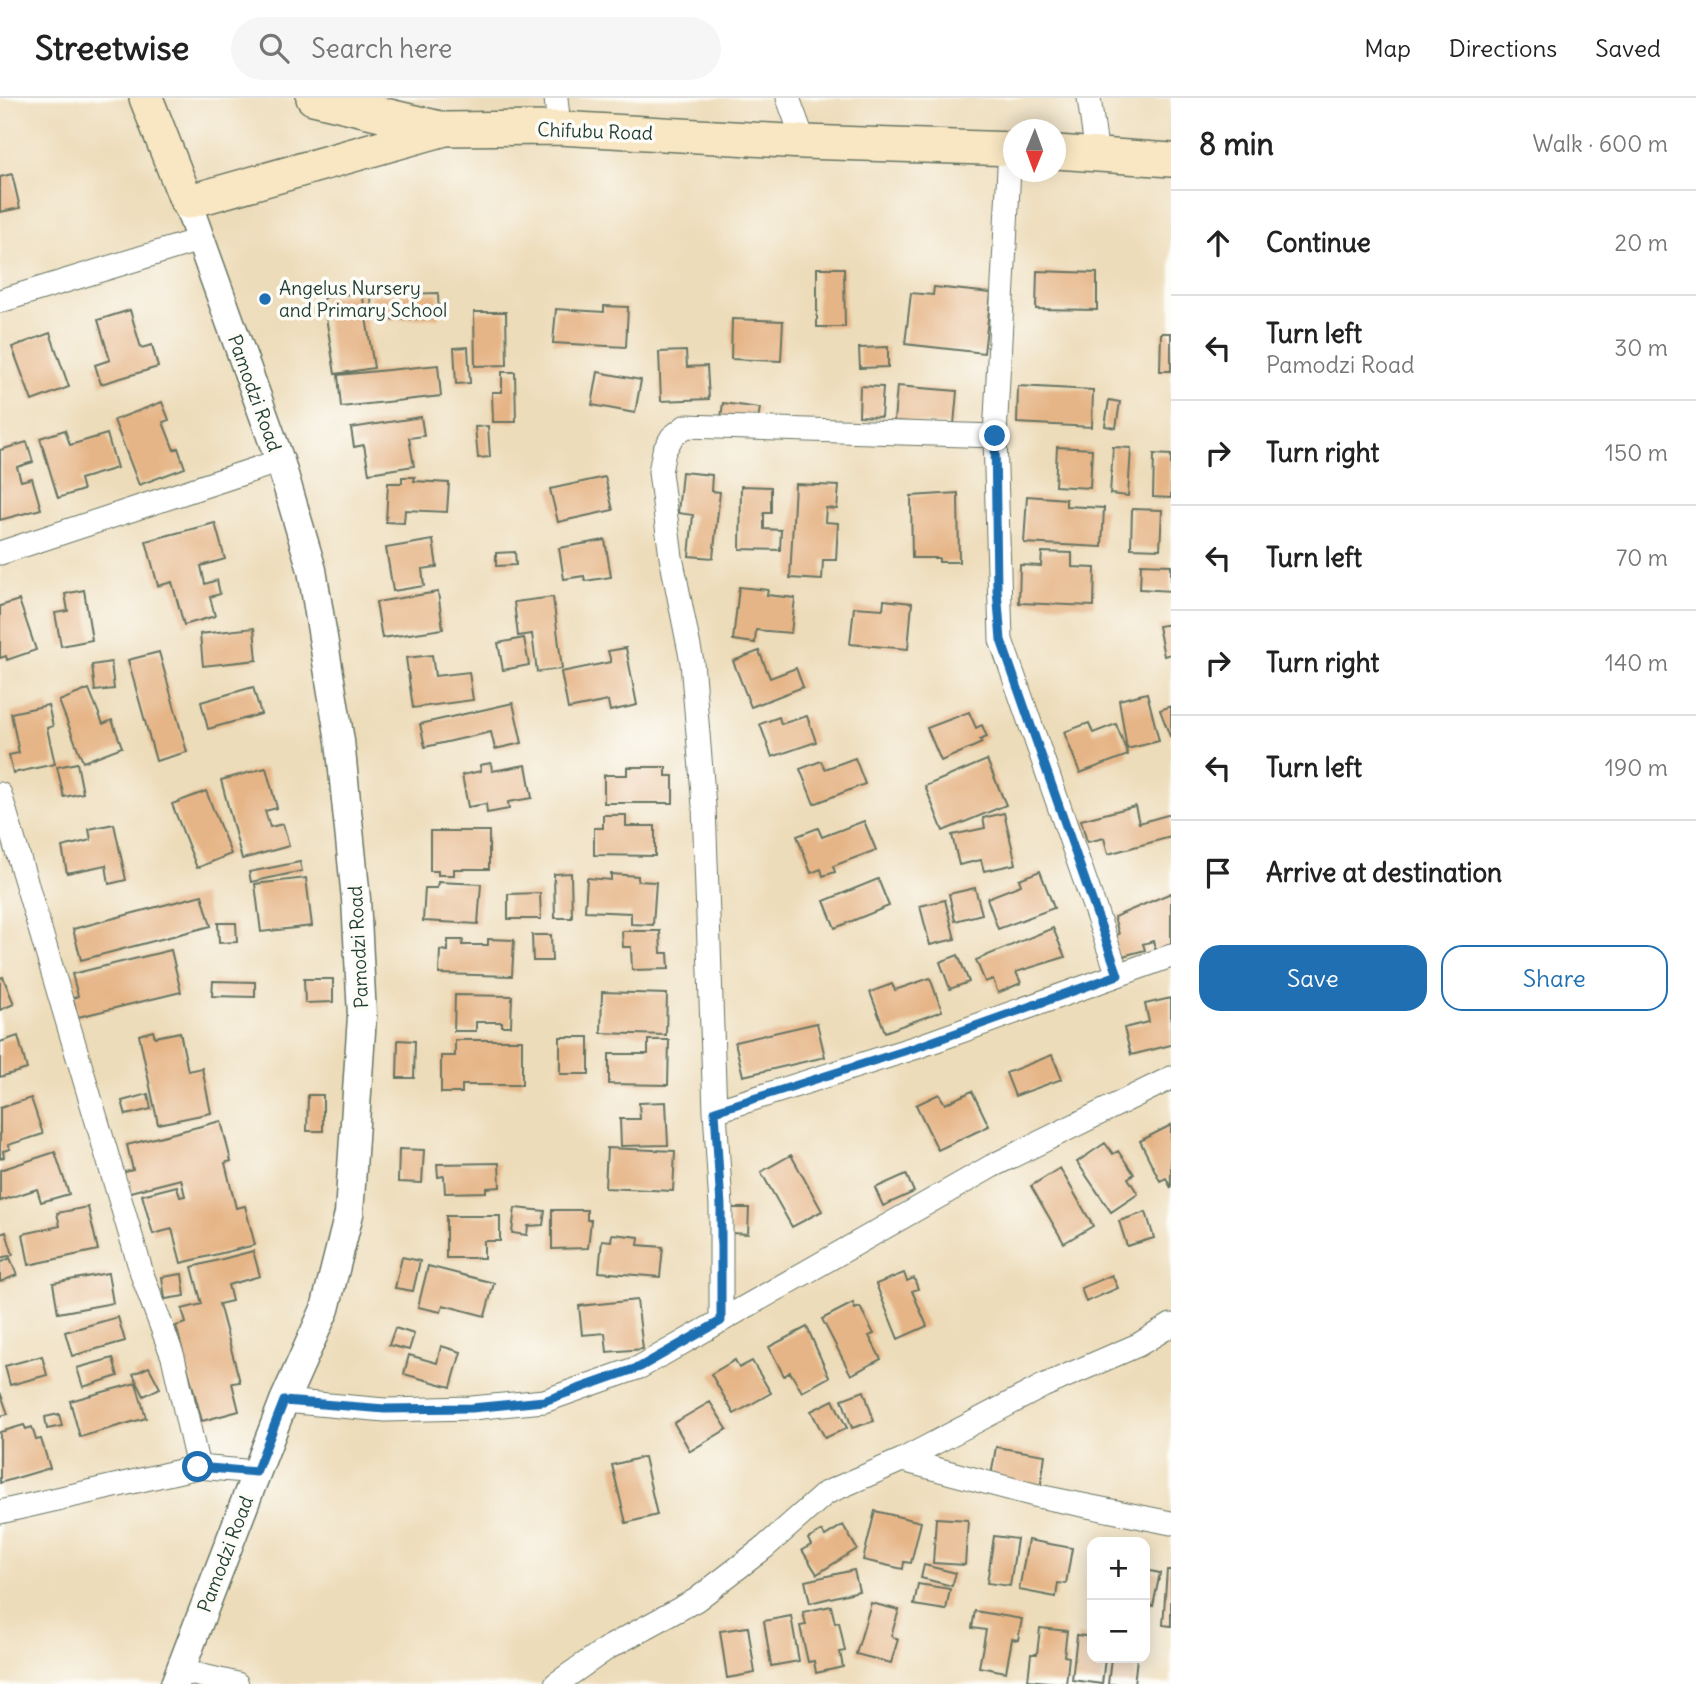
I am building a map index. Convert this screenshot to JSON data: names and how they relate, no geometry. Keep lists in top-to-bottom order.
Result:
{
  "streets": {
    "main road": ["Chifubu Road"],
    "street": ["Pamodzi Road"]
  },
  "crossings": [
    ["Chifubu Road", "Pamodzi Road"]
  ],
  "places": ["Angelus Nursery and Primary School"],
  "north": "bottom",
  "page": {
    "header": "Streetwise",
    "search": "Search here",
    "nav": ["Map", "Directions", "Saved"],
    "heading": ["8 min", "Walk · 600 m"],
    "list": [
      ["Continue", "20 m"],
      ["Turn left", "Pamodzi Road", "30 m"],
      ["Turn right", "150 m"],
      ["Turn left", "70 m"],
      ["Turn right", "140 m"],
      ["Turn left", "190 m"],
      "Arrive at destination"
    ],
    "buttons": ["Save", "Share"],
    "map_buttons": ["+", "−"]
  }
}
